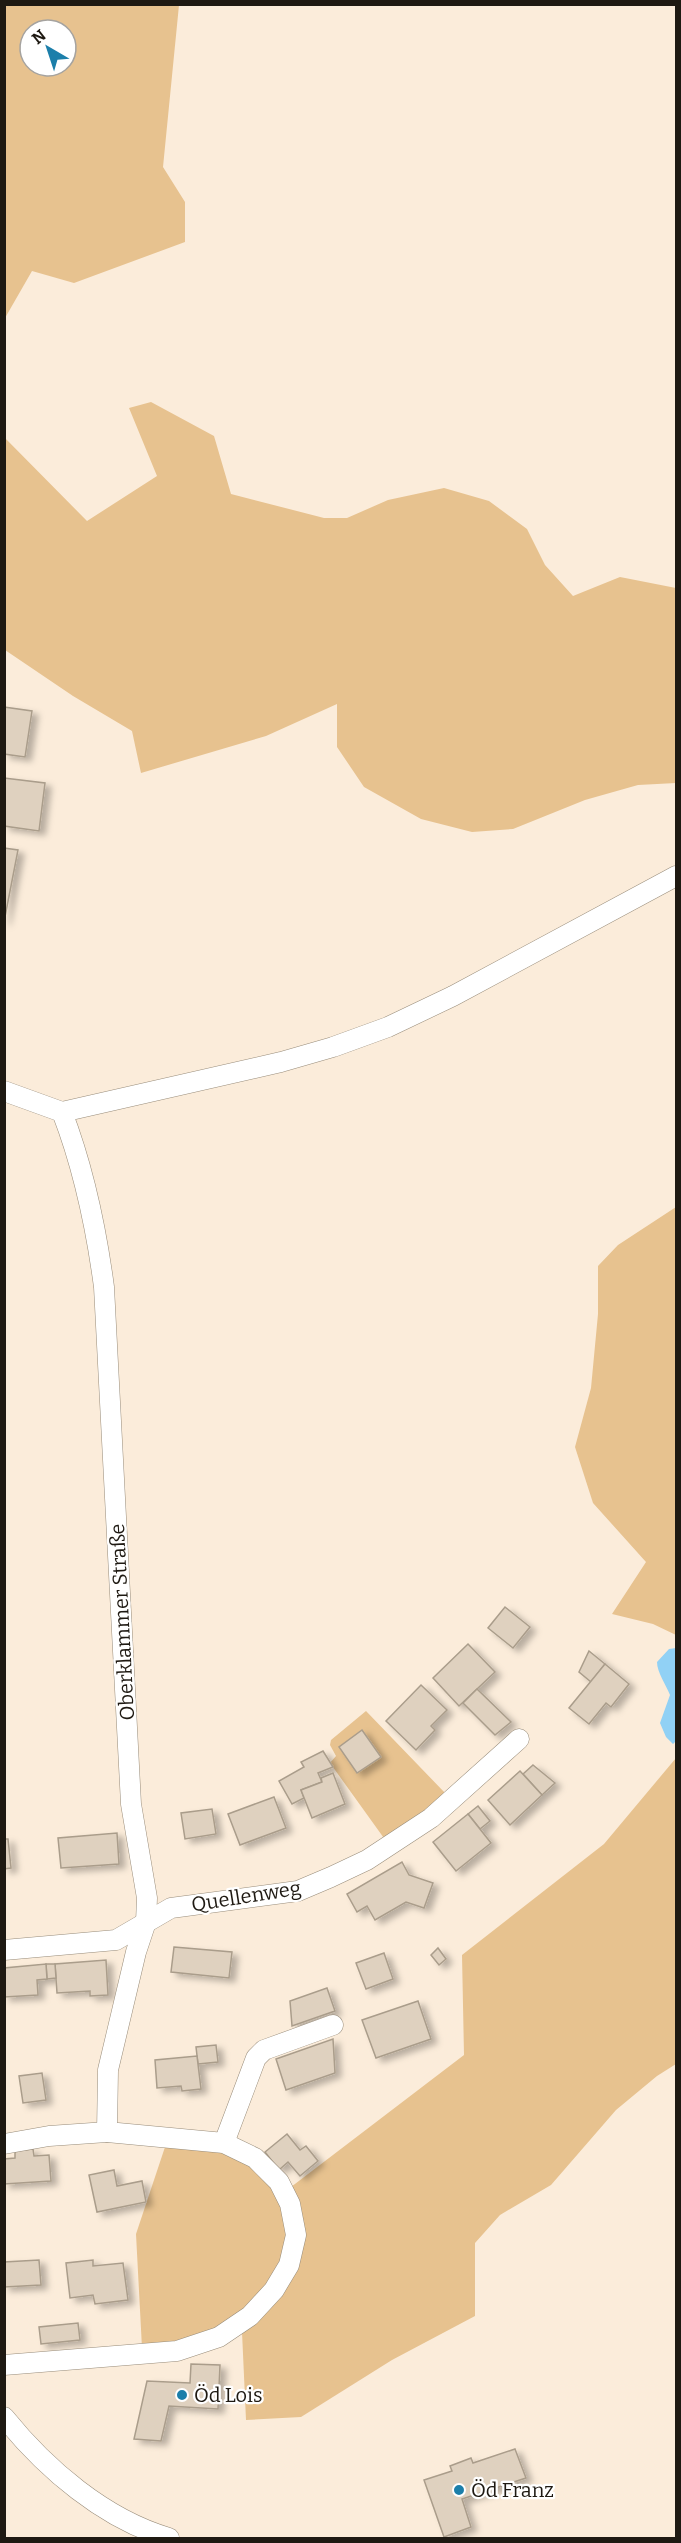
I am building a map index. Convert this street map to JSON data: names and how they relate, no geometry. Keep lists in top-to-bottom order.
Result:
{
  "streets": {
    "street": ["Oberklammer Straße", "Quellenweg"]
  },
  "crossings": [
    ["Oberklammer Straße", "Quellenweg"]
  ],
  "places": ["Öd Lois", "Öd Franz"],
  "north": "top left"
}
